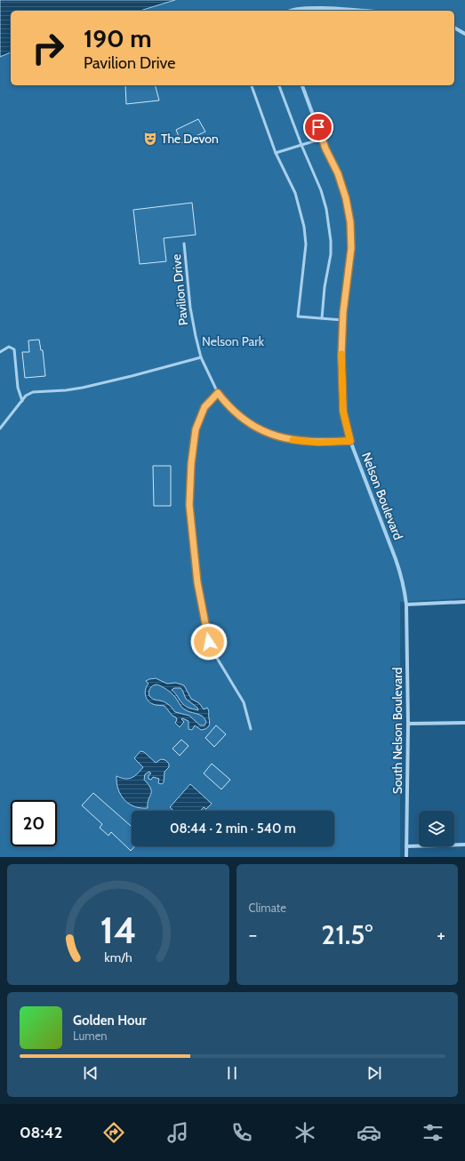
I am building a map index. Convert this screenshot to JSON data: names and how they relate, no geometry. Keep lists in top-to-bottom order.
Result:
{
  "streets": {
    "street": ["Nelson Boulevard", "South Nelson Boulevard"],
    "lane": ["Pavilion Drive"]
  },
  "crossings": [
    ["Pavilion Drive", "Nelson Boulevard"],
    ["Nelson Boulevard", "South Nelson Boulevard"]
  ],
  "parks": ["Nelson Park"],
  "places": {
    "theatre": ["The Devon"]
  },
  "page": {
    "turn": ["190 m", "Pavilion Drive"],
    "limit": "20",
    "trip": "08:44 · 2 min · 540 m",
    "tile": "Climate",
    "heat": ["−", "21.5°", "+"],
    "song": ["Golden Hour", "Lumen"],
    "tabs": "08:42",
    "gauge": ["14", "km/h"]
  }
}
